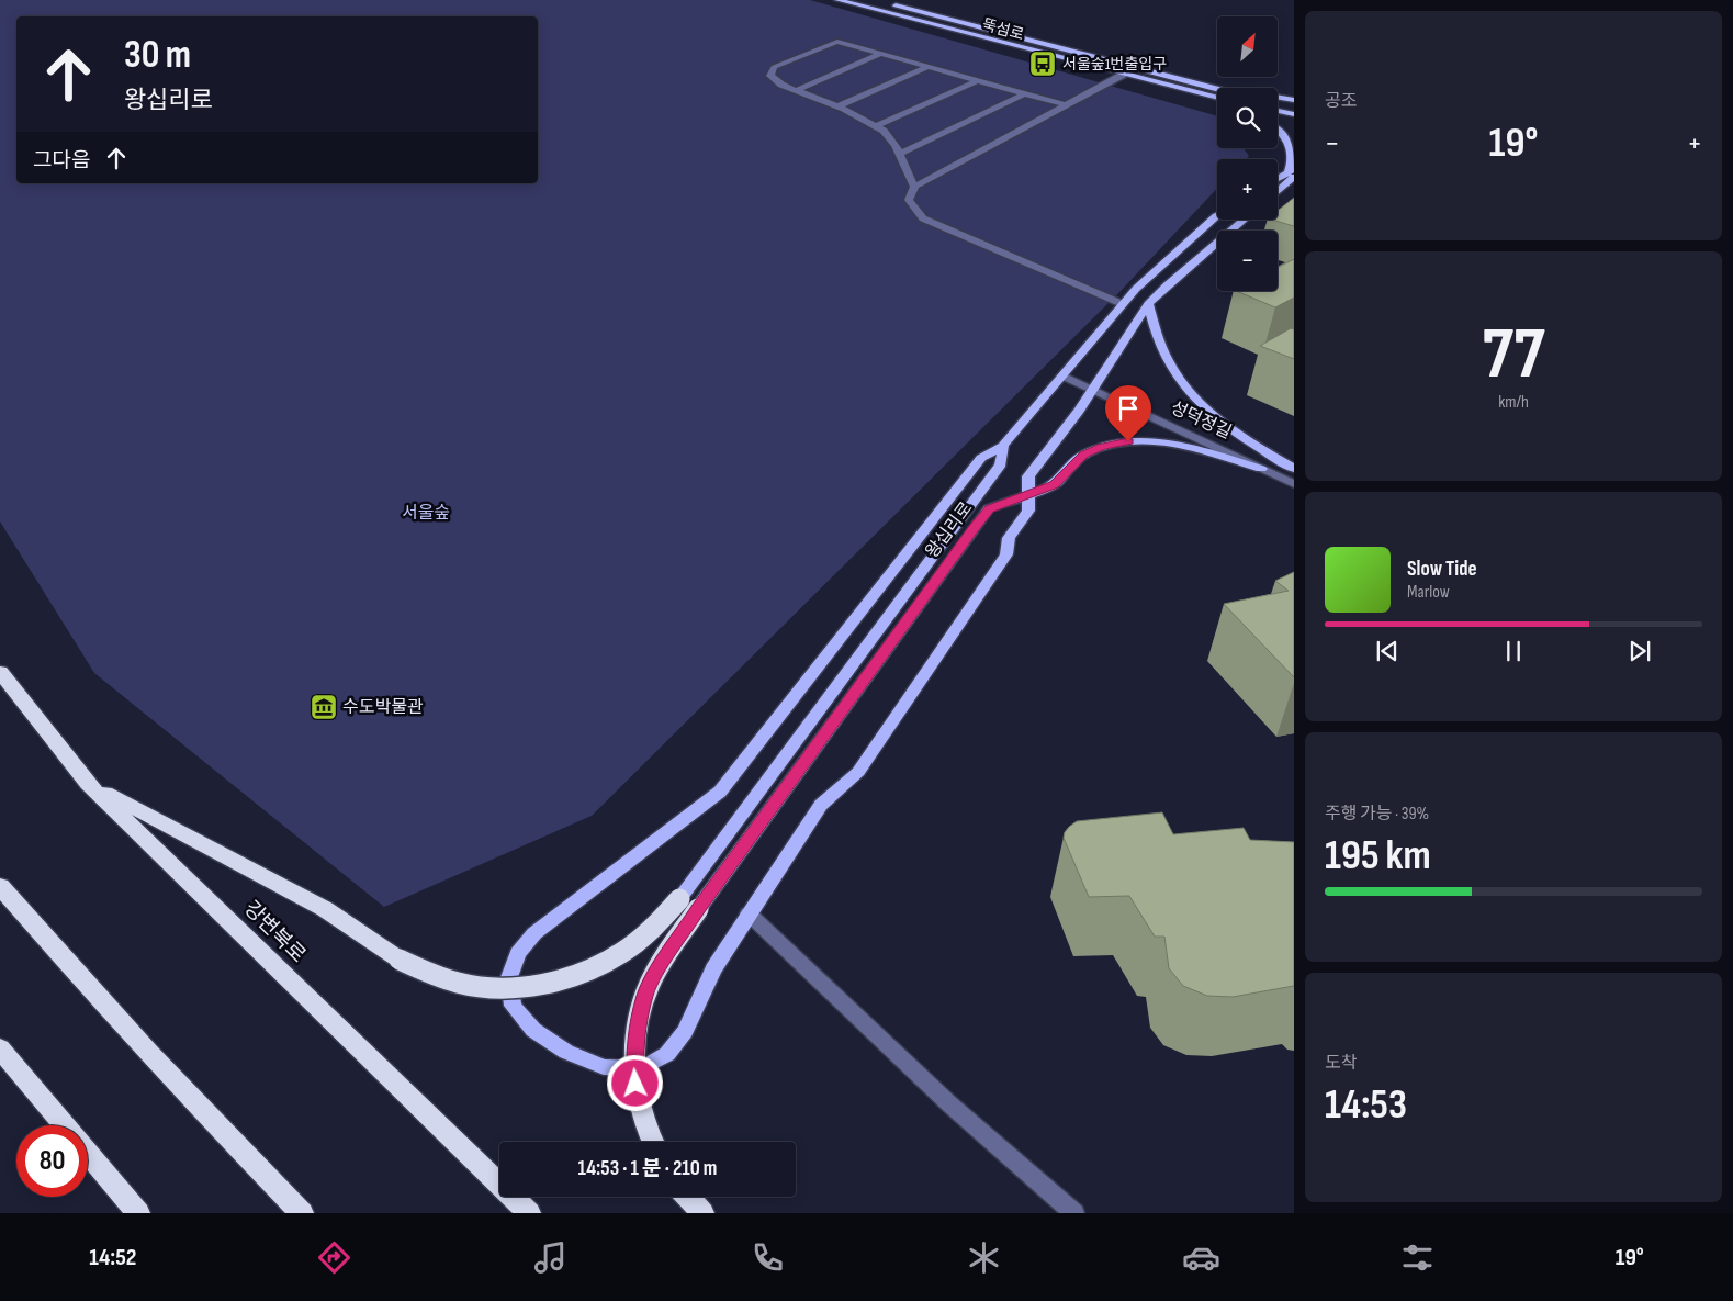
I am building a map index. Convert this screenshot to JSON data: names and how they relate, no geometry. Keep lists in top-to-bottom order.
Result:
{
  "streets": {
    "highway": ["강변북로"],
    "main road": ["뚝섬로", "왕십리로"],
    "street": ["성덕정길"]
  },
  "crossings": [
    ["성덕정길", "왕십리로"]
  ],
  "parks": ["서울숲"],
  "places": {
    "bus stop": ["서울숲1번출입구"],
    "museum": ["수도박물관"]
  },
  "north": "top right",
  "page": {
    "tile": [
      "공조",
      ["77", "km/h"],
      ["주행 가능 · 39%", "195 km"],
      ["도착", "14:53"]
    ],
    "map_buttons": ["+", "−"],
    "turn": ["30 m", "왕십리로"],
    "heat": ["−", "19°", "+"],
    "then": "그다음",
    "song": ["Slow Tide", "Marlow"],
    "limit": "80",
    "trip": "14:53 · 1 분 · 210 m",
    "tabs": ["14:52", "19°"]
  }
}
